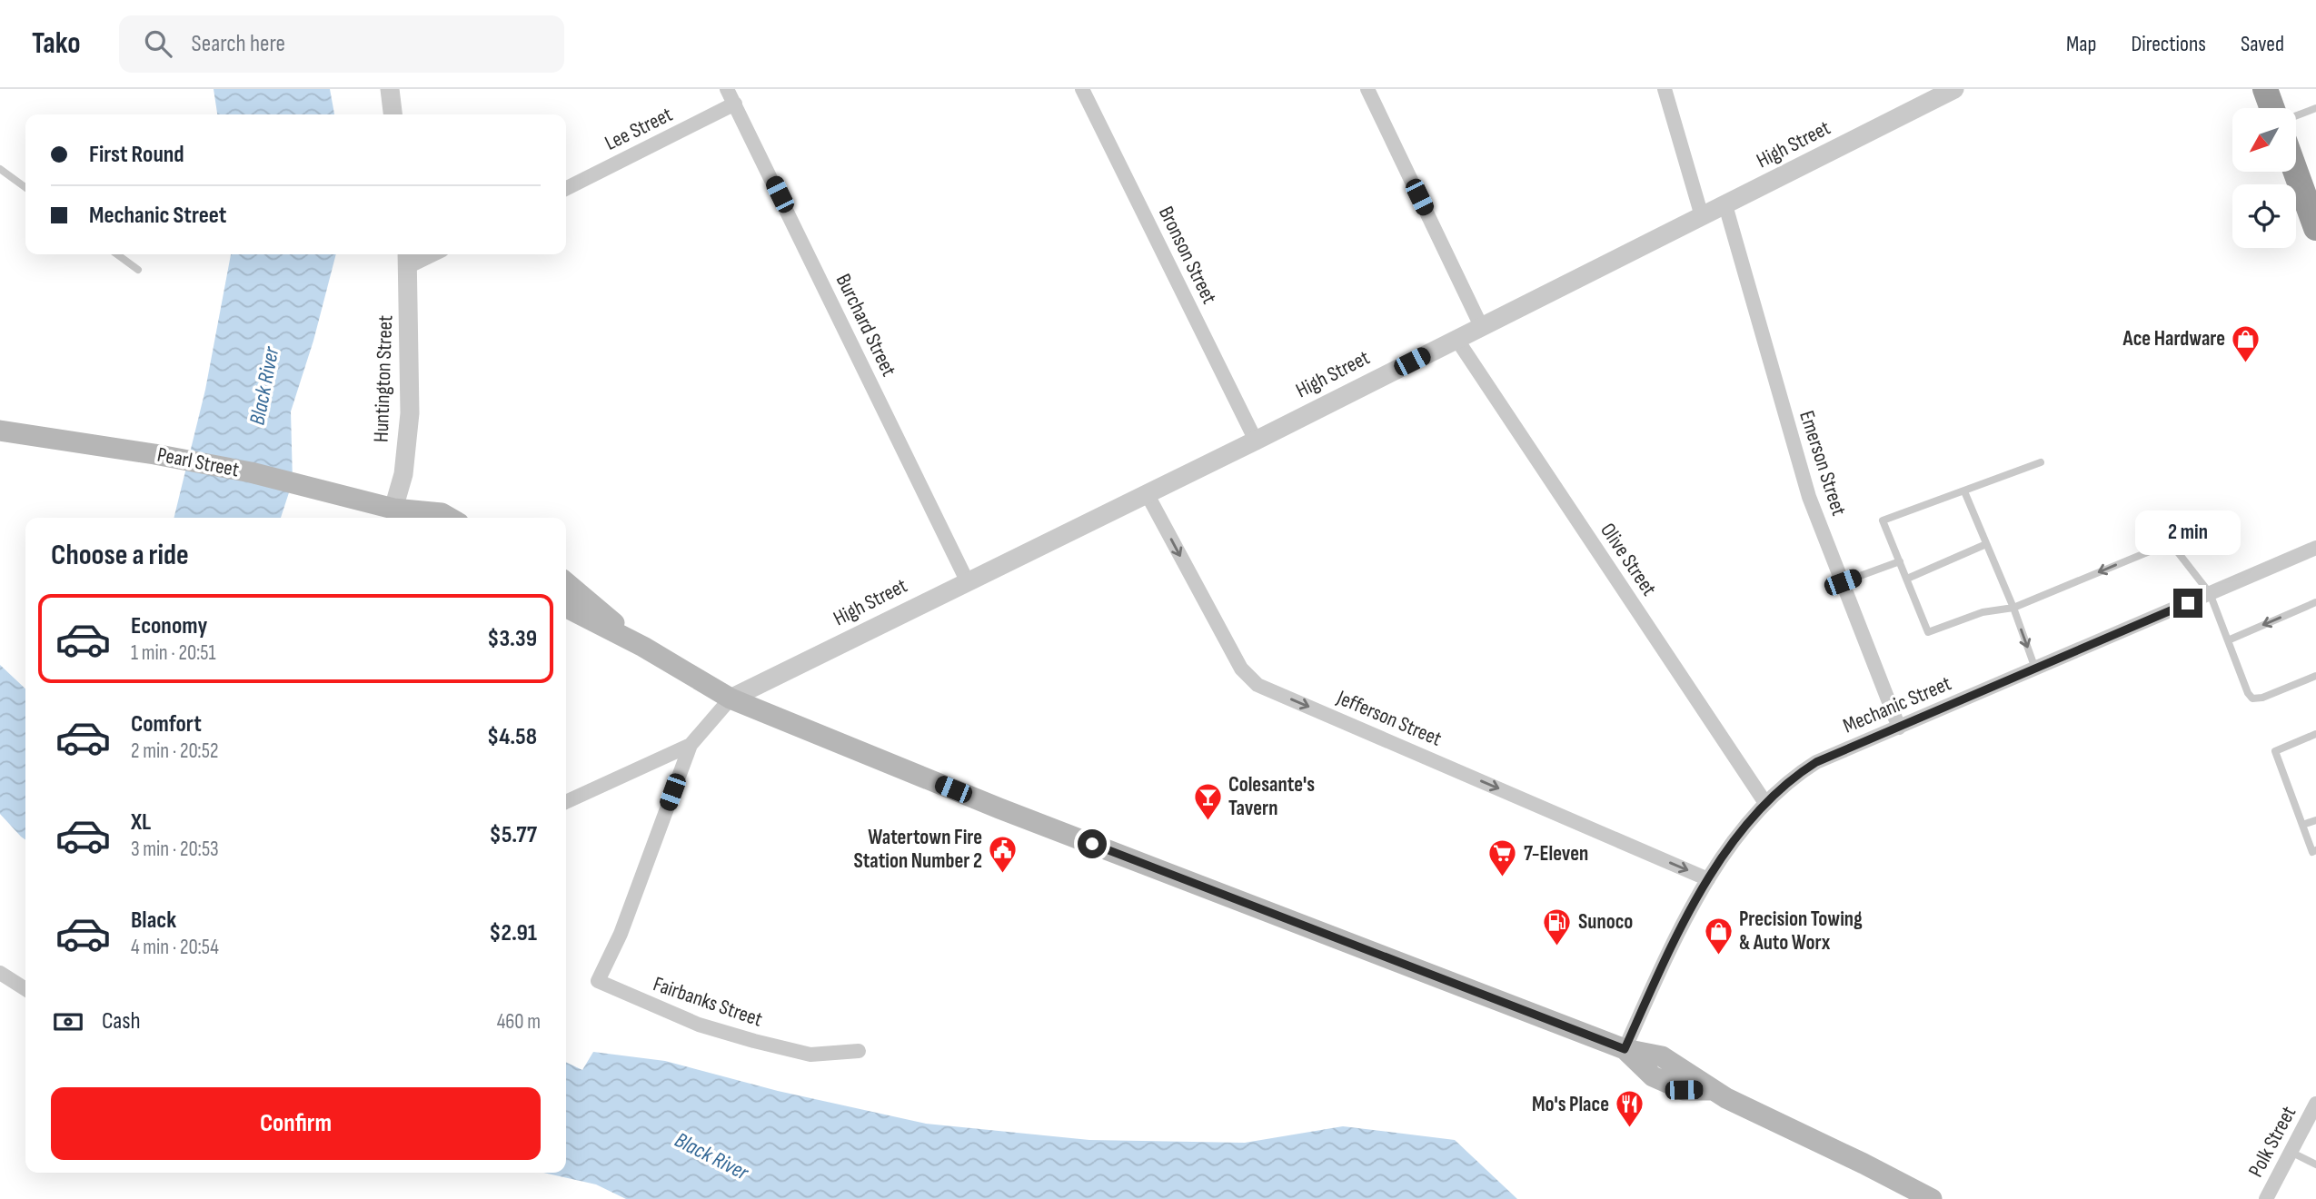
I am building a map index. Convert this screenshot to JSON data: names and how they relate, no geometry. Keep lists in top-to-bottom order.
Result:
{
  "streets": {
    "main road": ["Pearl Street"],
    "street": [
      "Lee Street",
      "High Street",
      "Bronson Street",
      "Burchard Street",
      "Huntington Street",
      "Emerson Street",
      "Olive Street",
      "Mechanic Street",
      "Jefferson Street",
      "Fairbanks Street",
      "Polk Street"
    ]
  },
  "crossings": [
    ["Lee Street", "Burchard Street"],
    ["High Street", "Bronson Street"],
    ["High Street", "Burchard Street"],
    ["High Street", "Emerson Street"],
    ["High Street", "Olive Street"],
    ["High Street", "Jefferson Street"],
    ["Huntington Street", "Pearl Street"],
    ["Emerson Street", "Mechanic Street"],
    ["Olive Street", "Mechanic Street"],
    ["Mechanic Street", "Jefferson Street"]
  ],
  "one_way": ["Jefferson Street"],
  "water": ["Black River"],
  "places": {
    "shop": ["Ace Hardware", "Precision Towing & Auto Worx"],
    "bar": ["Colesante's Tavern"],
    "public building": ["Watertown Fire Station Number 2"],
    "supermarket": ["7-Eleven"],
    "fuel station": ["Sunoco"],
    "restaurant": ["Mo's Place"]
  },
  "north": "bottom left",
  "page": {
    "header": "Tako",
    "search": "Search here",
    "nav": ["Map", "Directions", "Saved"],
    "banner": ["First Round", "Mechanic Street"],
    "bubble": "2 min",
    "heading": "Choose a ride",
    "list": [
      {
        "name": "Economy",
        "note": "1 min · 20:51",
        "value": "$3.39"
      },
      {
        "name": "Comfort",
        "note": "2 min · 20:52",
        "value": "$4.58"
      },
      {
        "name": "XL",
        "note": "3 min · 20:53",
        "value": "$5.77"
      },
      {
        "name": "Black",
        "note": "4 min · 20:54",
        "value": "$2.91"
      }
    ],
    "pay": ["Cash", "460 m"],
    "buttons": "Confirm"
  }
}
